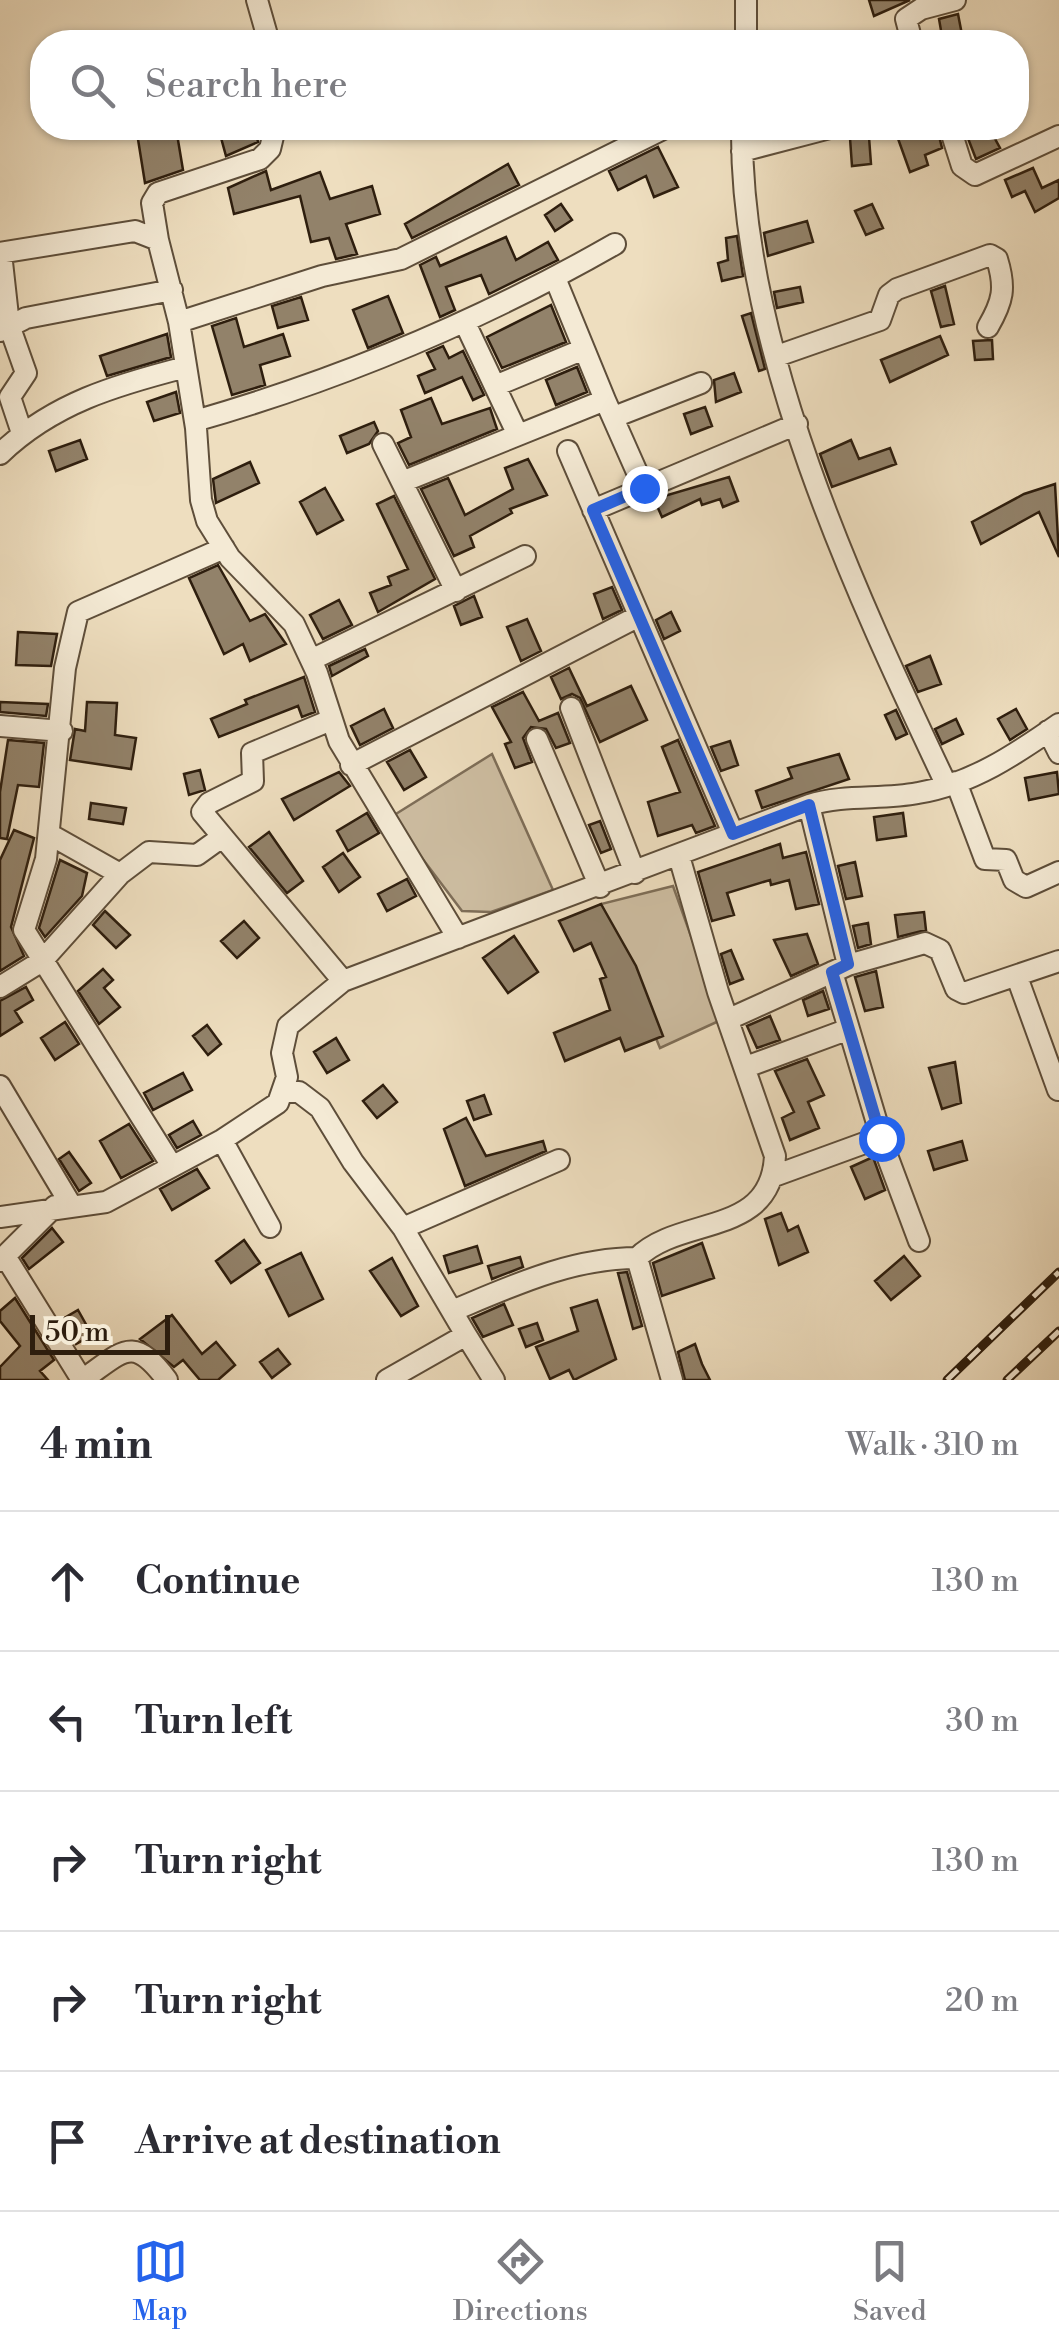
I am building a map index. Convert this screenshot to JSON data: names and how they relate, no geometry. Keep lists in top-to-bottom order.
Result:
{
  "scale_bar": "50 m",
  "page": {
    "search": "Search here",
    "scale": "50 m",
    "heading": ["4 min", "Walk · 310 m"],
    "list": [
      ["Continue", "130 m"],
      ["Turn left", "30 m"],
      ["Turn right", "130 m"],
      ["Turn right", "20 m"],
      "Arrive at destination"
    ],
    "nav": ["Map", "Directions", "Saved"]
  }
}
